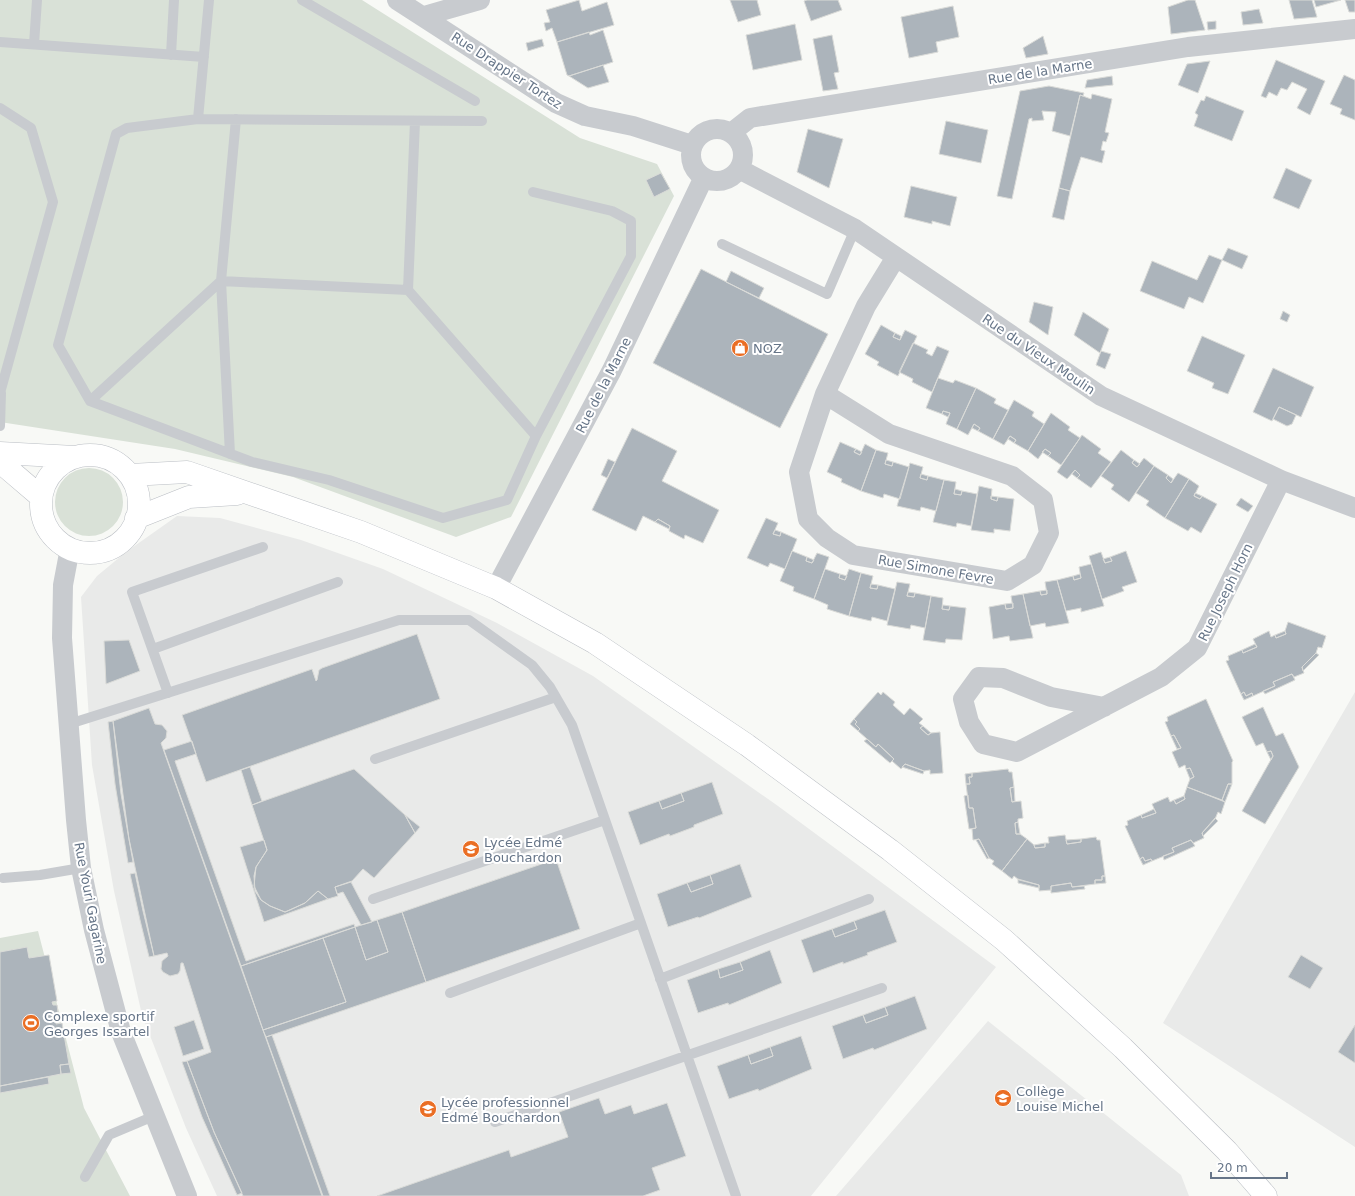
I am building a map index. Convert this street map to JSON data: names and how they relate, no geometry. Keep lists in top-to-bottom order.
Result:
{
  "streets": {
    "street": [
      "Rue Drappier Tortez",
      "Rue de la Marne",
      "Rue du Vieux Moulin",
      "Rue Simone Fevre",
      "Rue Joseph Horn",
      "Rue Youri Gagarine"
    ]
  },
  "crossings": [
    ["Rue Drappier Tortez", "Rue de la Marne"],
    ["Rue Drappier Tortez", "Rue du Vieux Moulin"],
    ["Rue de la Marne", "Rue du Vieux Moulin"],
    ["Rue du Vieux Moulin", "Rue Simone Fevre"],
    ["Rue du Vieux Moulin", "Rue Joseph Horn"]
  ],
  "places": {
    "shop": ["NOZ"],
    "school or university": ["Lycée Edmé Bouchardon", "Collège Louise Michel", "Lycée professionnel Edmé Bouchardon"],
    "sports": ["Complexe sportif Georges Issartel"]
  },
  "scale_bar": "20 m"
}
